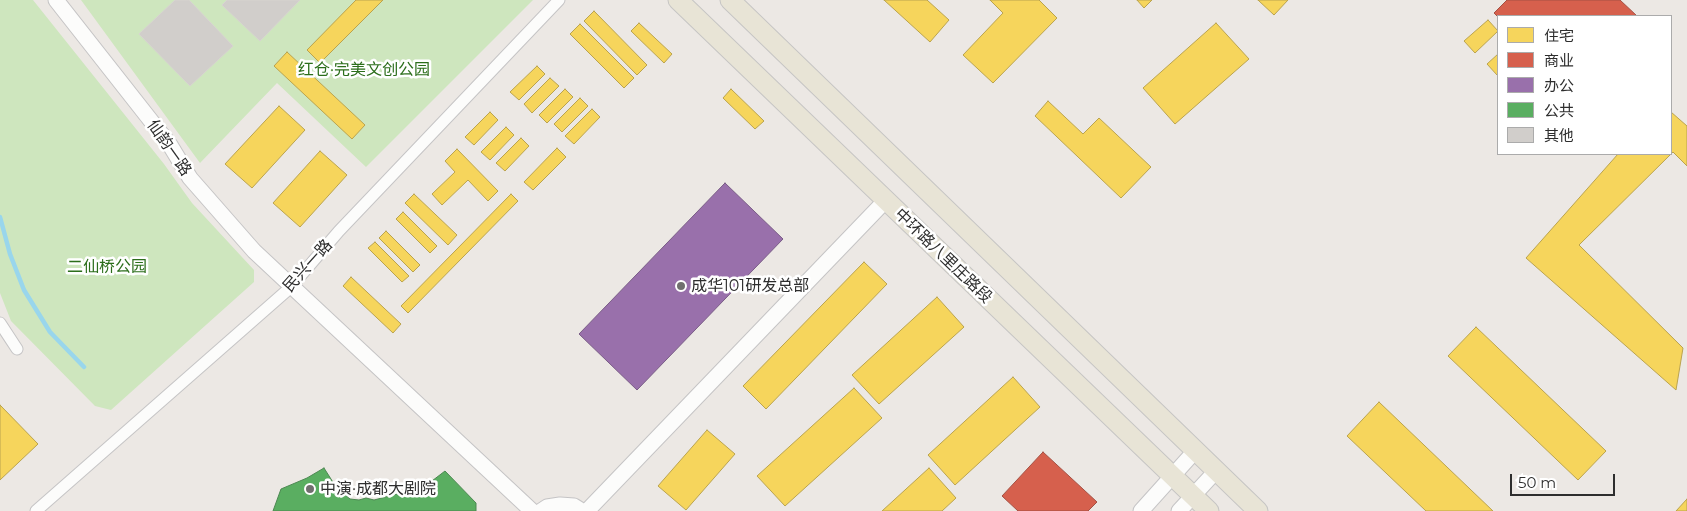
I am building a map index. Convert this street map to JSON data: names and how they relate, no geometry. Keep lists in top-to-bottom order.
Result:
{
  "streets": {
    "main road": ["中环路八里庄路段"],
    "street": ["仙韵一路", "民兴一路"]
  },
  "crossings": [
    ["仙韵一路", "民兴一路"]
  ],
  "parks": ["红仓·完美文创公园", "二仙桥公园"],
  "places": ["成华101研发总部", "中演·成都大剧院"],
  "legend": [
    "住宅",
    "商业",
    "办公",
    "公共",
    "其他"
  ],
  "scale_bar": "50 m"
}
